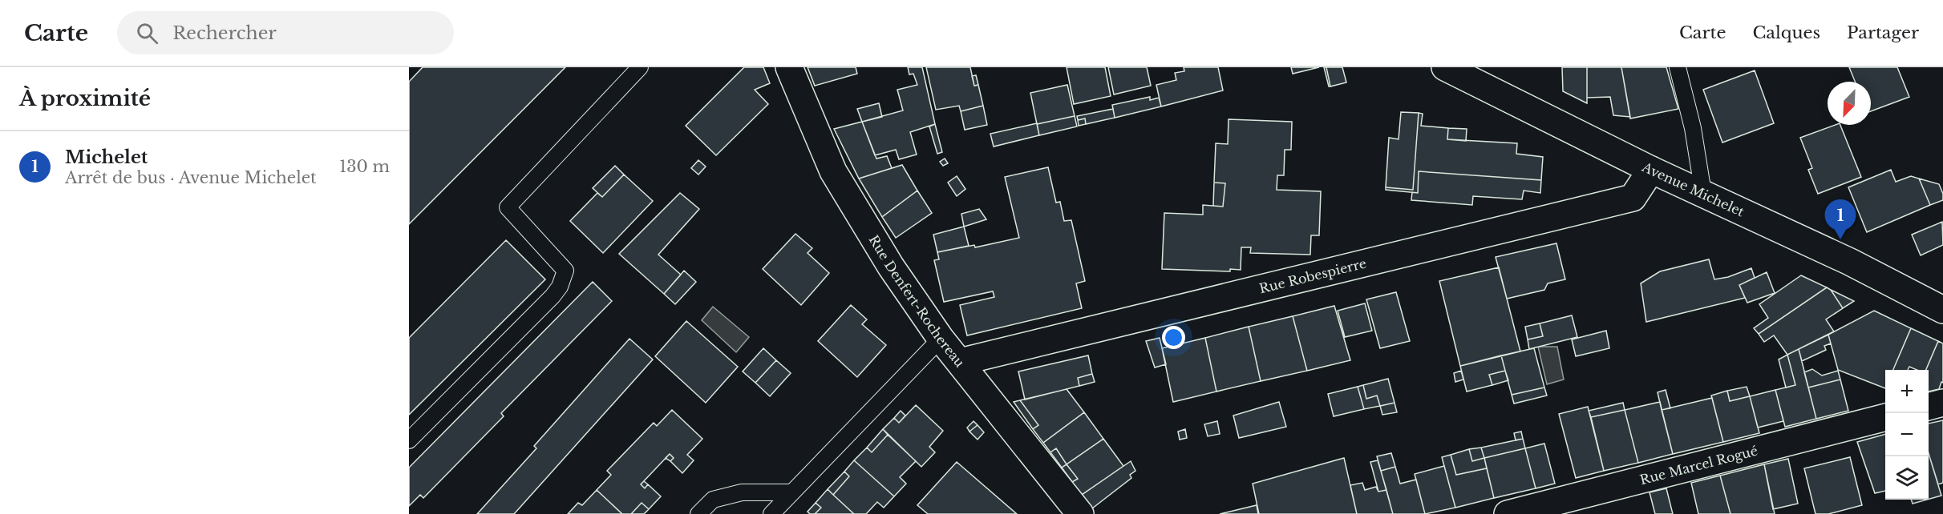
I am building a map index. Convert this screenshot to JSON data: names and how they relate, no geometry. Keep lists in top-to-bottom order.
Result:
{
  "streets": {
    "street": [
      "Avenue Michelet",
      "Rue Robespierre",
      "Rue Denfert-Rochereau",
      "Rue Marcel Rogué"
    ]
  },
  "crossings": [
    ["Avenue Michelet", "Rue Robespierre"],
    ["Rue Robespierre", "Rue Denfert-Rochereau"]
  ],
  "north": "bottom left",
  "page": {
    "header": "Carte",
    "search": "Rechercher",
    "nav": ["Carte", "Calques", "Partager"],
    "heading": "À proximité",
    "list": [
      {
        "mark": "1",
        "name": "Michelet",
        "note": "Arrêt de bus · Avenue Michelet",
        "value": "130 m"
      }
    ],
    "pins": "1",
    "map_buttons": ["+", "−"]
  }
}
